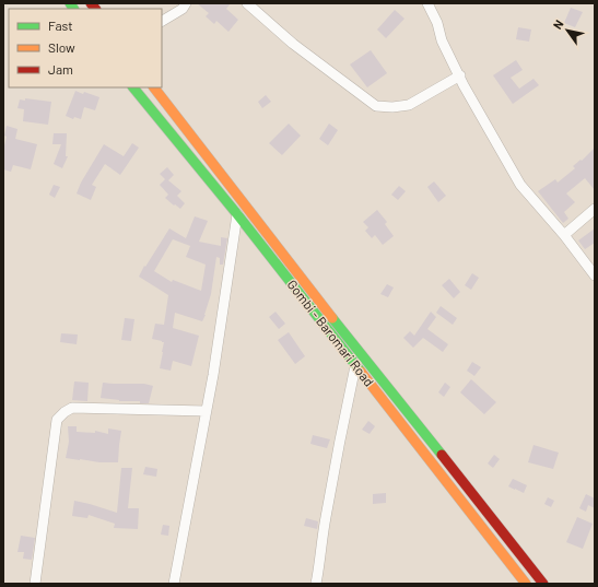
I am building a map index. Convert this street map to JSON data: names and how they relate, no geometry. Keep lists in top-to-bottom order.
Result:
{
  "streets": {
    "main road": ["Gombi - Baromari Road"]
  },
  "legend": ["Fast", "Slow", "Jam"],
  "north": "top left"
}
